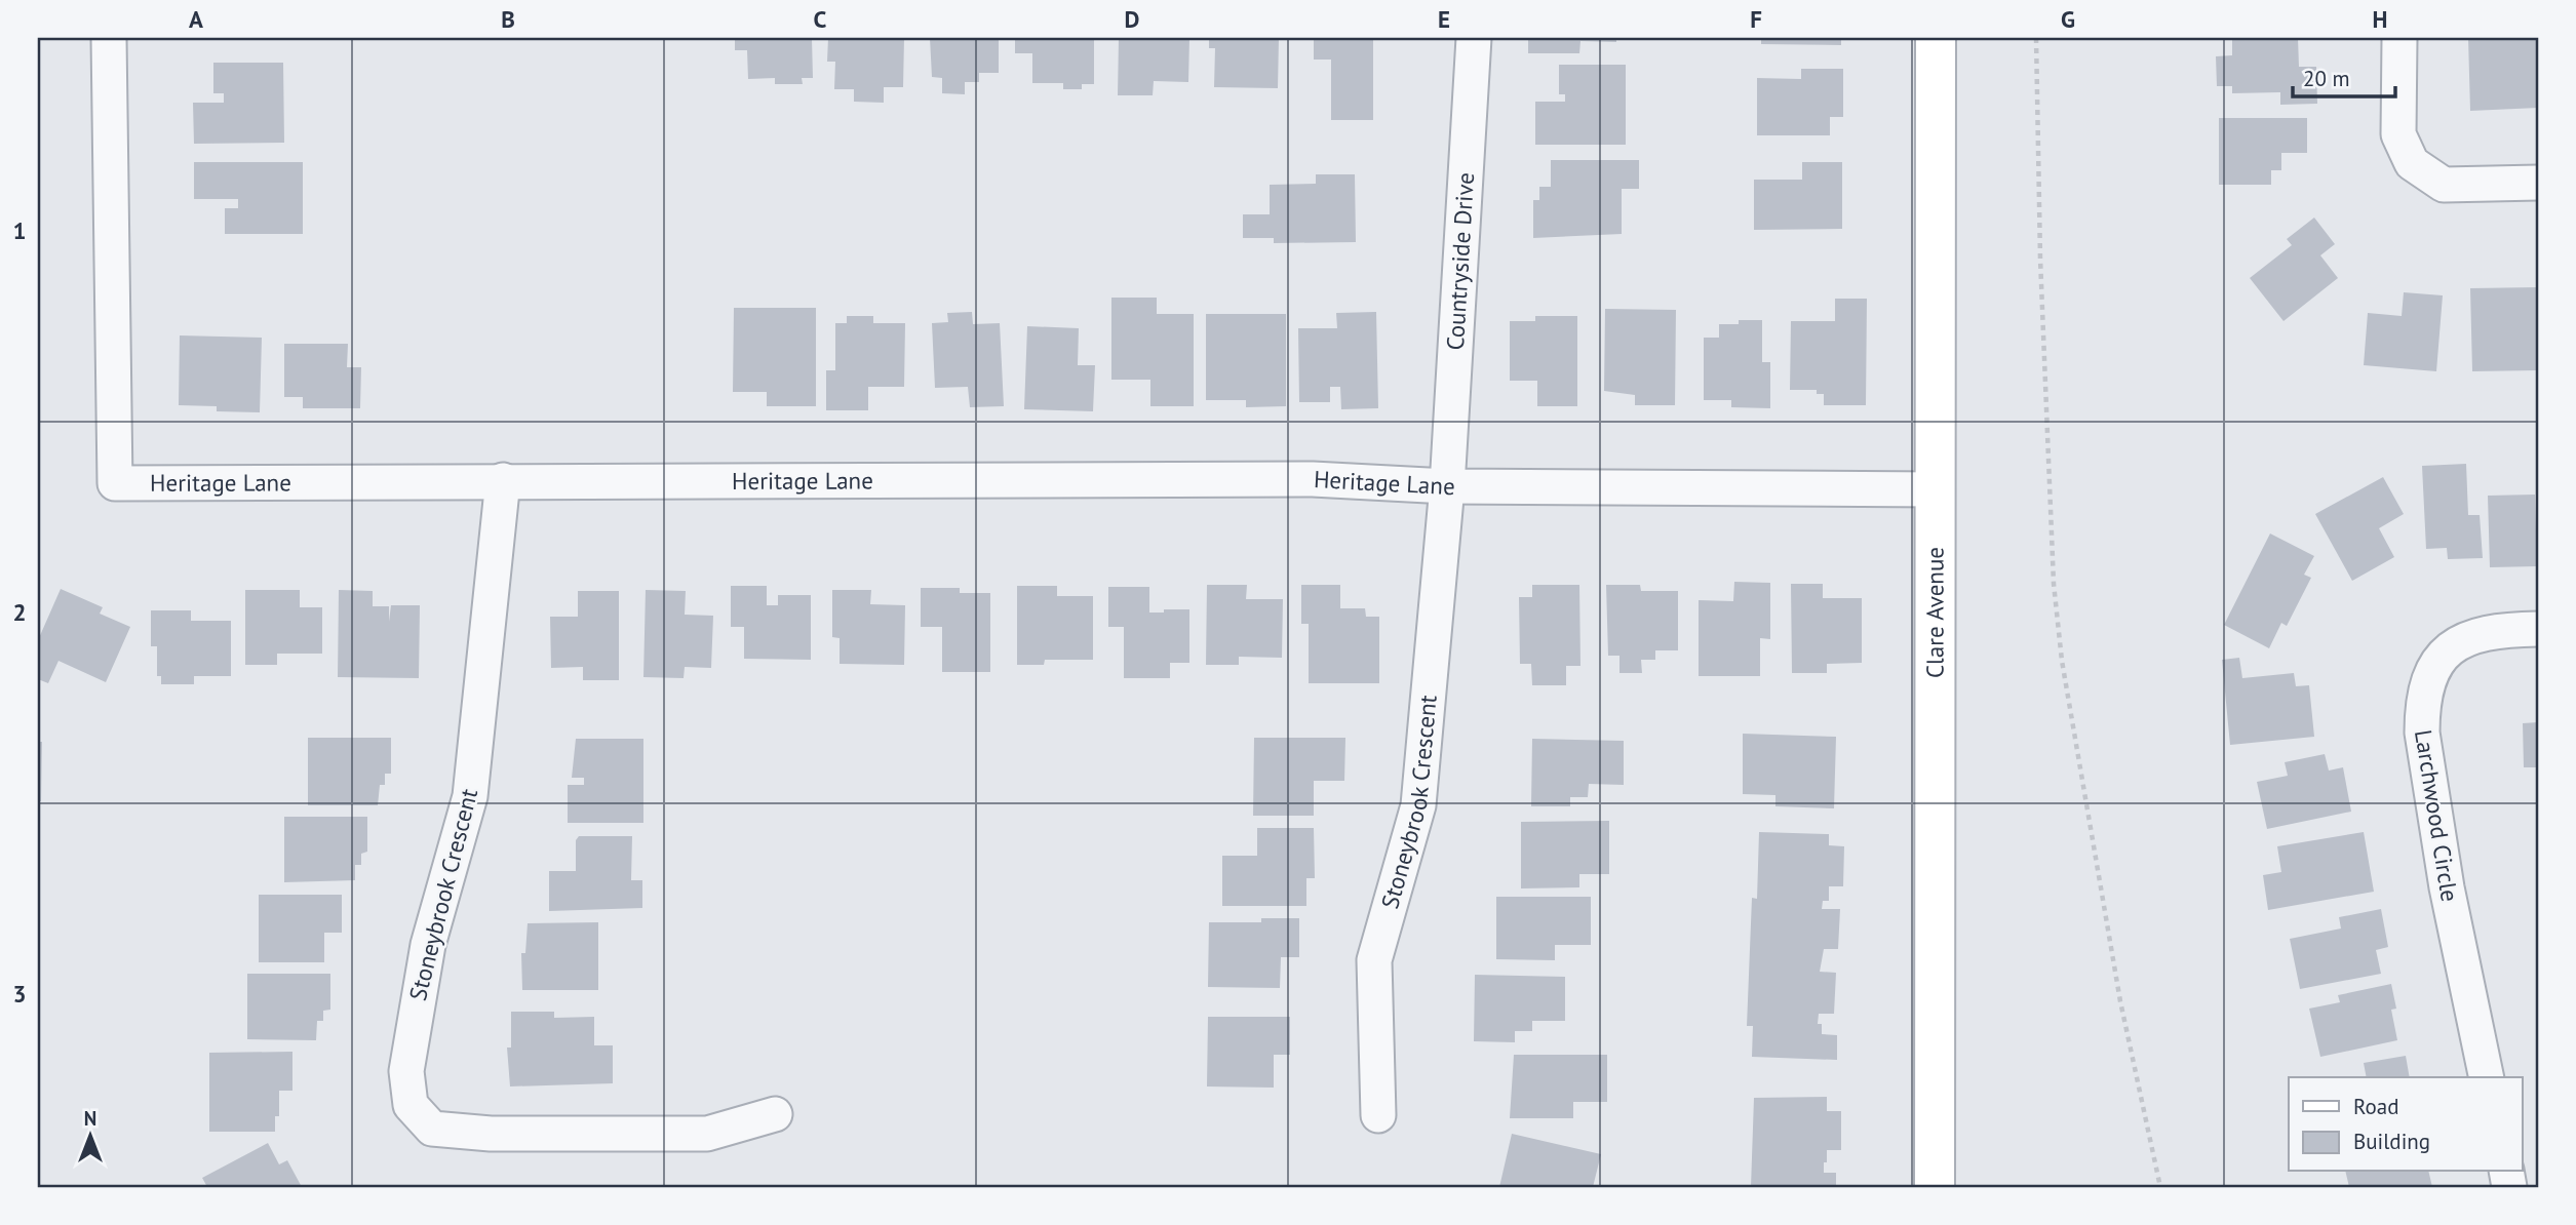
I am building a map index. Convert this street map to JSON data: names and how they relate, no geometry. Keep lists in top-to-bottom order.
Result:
{
  "streets": {
    "street": [
      "Countryside Drive",
      "Heritage Lane",
      "Clare Avenue",
      "Stoneybrook Crescent",
      "Larchwood Circle"
    ]
  },
  "crossings": [
    ["Countryside Drive", "Heritage Lane"],
    ["Countryside Drive", "Stoneybrook Crescent"],
    ["Heritage Lane", "Clare Avenue"],
    ["Heritage Lane", "Stoneybrook Crescent"]
  ],
  "legend": ["Road", "Building"],
  "scale_bar": "20 m",
  "north": "top",
  "grid": {
    "columns": [
      "A",
      "B",
      "C",
      "D",
      "E",
      "F",
      "G",
      "H"
    ],
    "rows": ["1", "2", "3"]
  }
}
